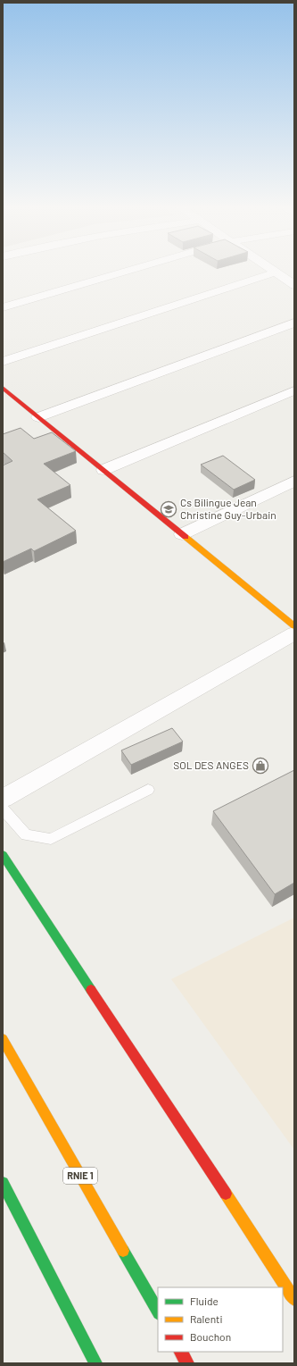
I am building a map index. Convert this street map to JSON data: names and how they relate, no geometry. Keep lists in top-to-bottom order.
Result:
{
  "streets": {
    "main road": ["RNIE 1"]
  },
  "places": {
    "school or university": ["Cs Bilingue Jean Christine Guy-Urbain"],
    "shop": ["SOL DES ANGES"]
  },
  "legend": ["Fluide", "Ralenti", "Bouchon"]
}
